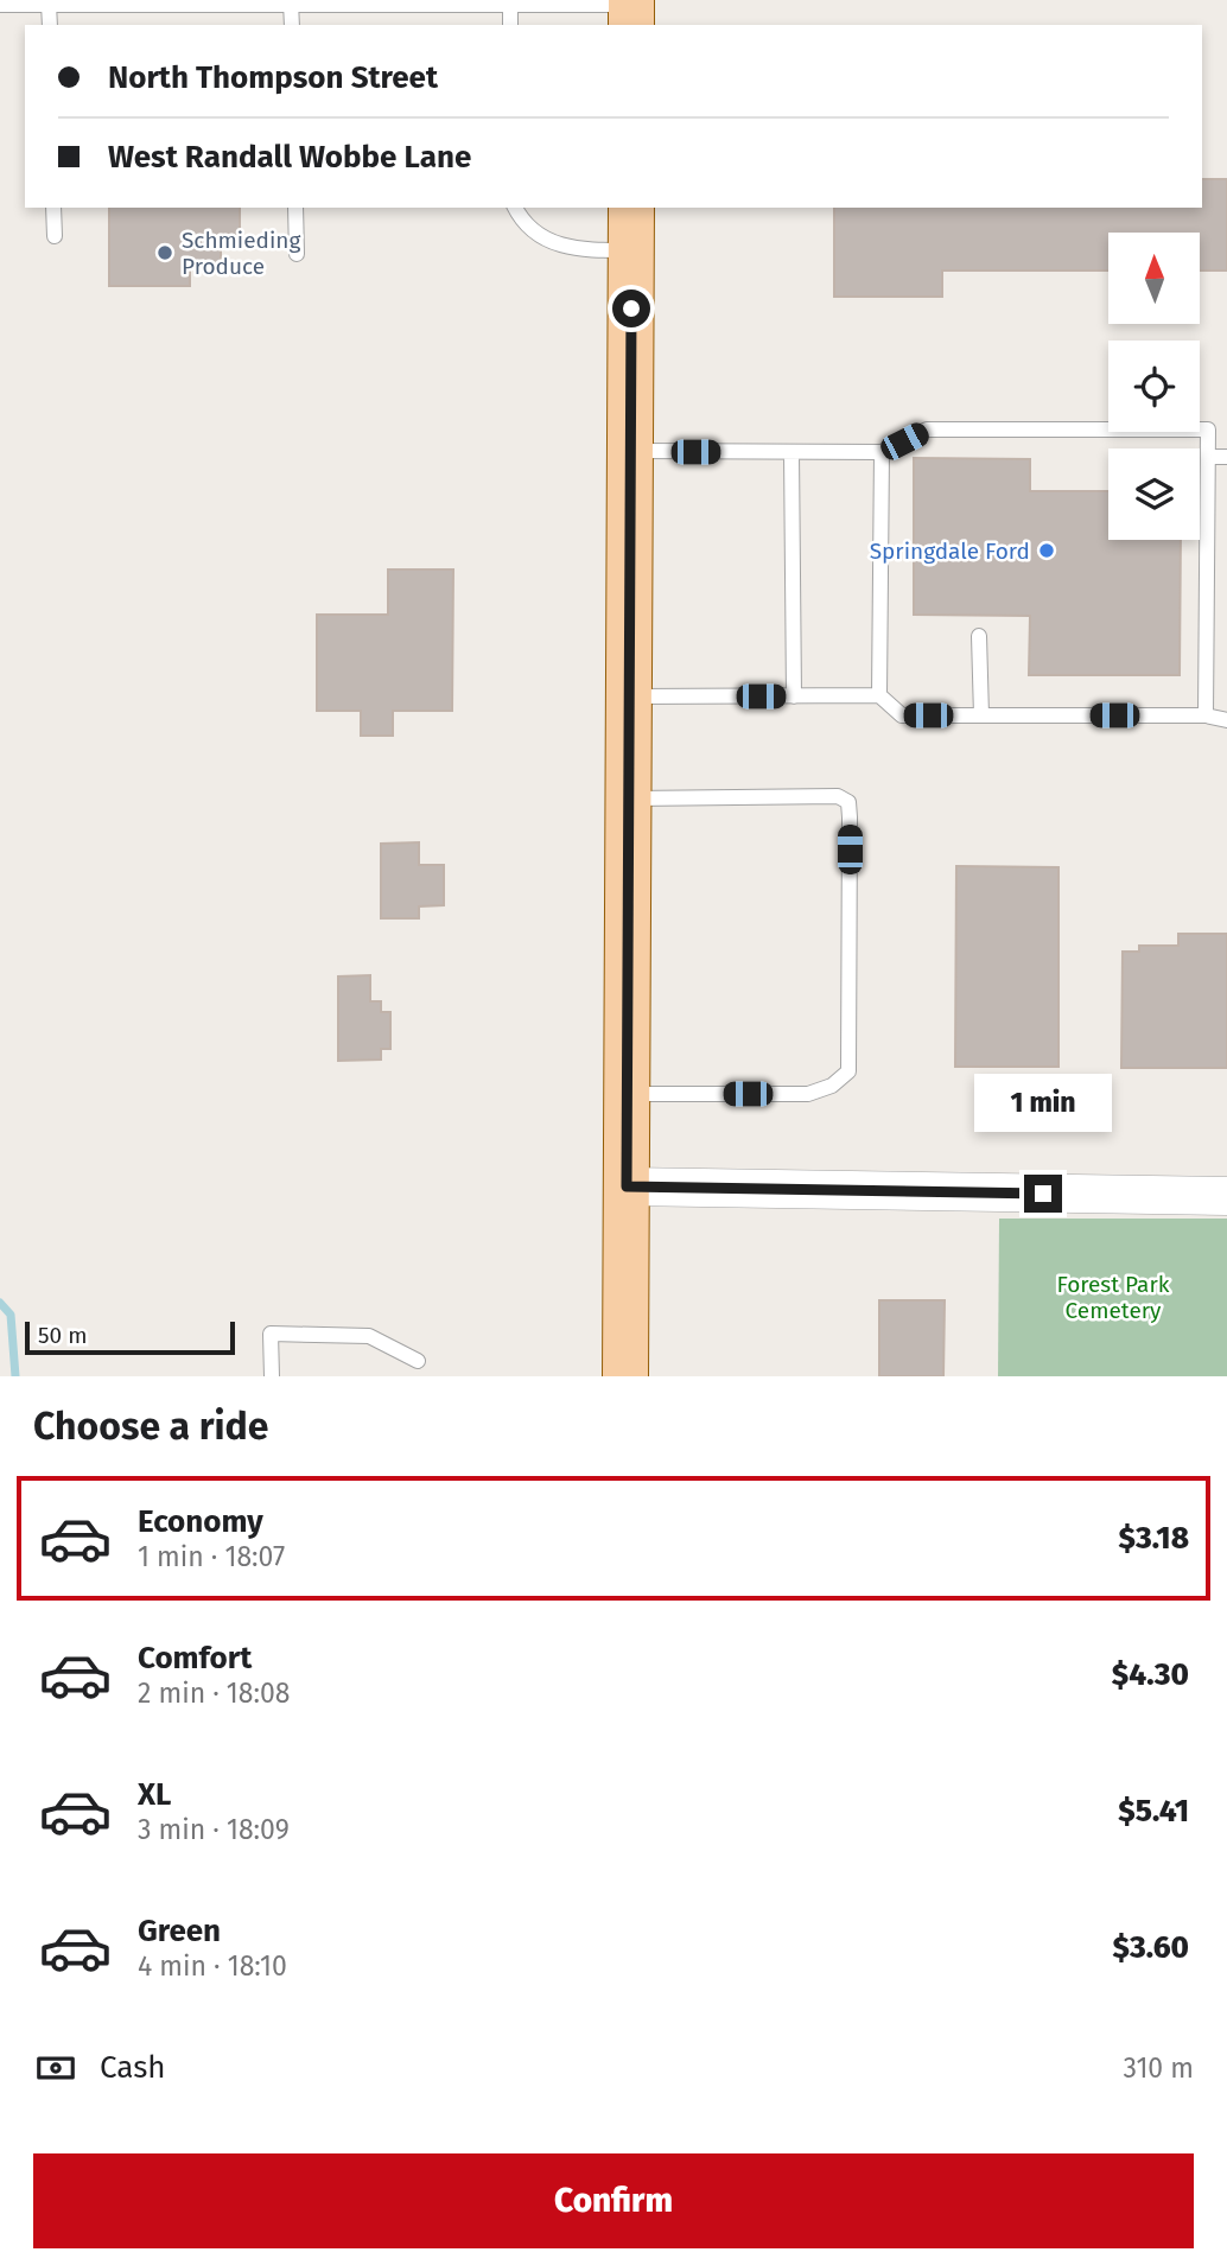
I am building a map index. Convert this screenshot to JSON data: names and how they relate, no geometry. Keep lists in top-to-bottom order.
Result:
{
  "parks": ["Forest Park Cemetery"],
  "places": ["Schmieding Produce", "Springdale Ford"],
  "scale_bar": "50 m",
  "north": "top",
  "page": {
    "banner": ["North Thompson Street", "West Randall Wobbe Lane"],
    "bubble": "1 min",
    "scale": "50 m",
    "heading": "Choose a ride",
    "list": [
      {
        "name": "Economy",
        "note": "1 min · 18:07",
        "value": "$3.18"
      },
      {
        "name": "Comfort",
        "note": "2 min · 18:08",
        "value": "$4.30"
      },
      {
        "name": "XL",
        "note": "3 min · 18:09",
        "value": "$5.41"
      },
      {
        "name": "Green",
        "note": "4 min · 18:10",
        "value": "$3.60"
      }
    ],
    "pay": ["Cash", "310 m"],
    "buttons": "Confirm"
  }
}
